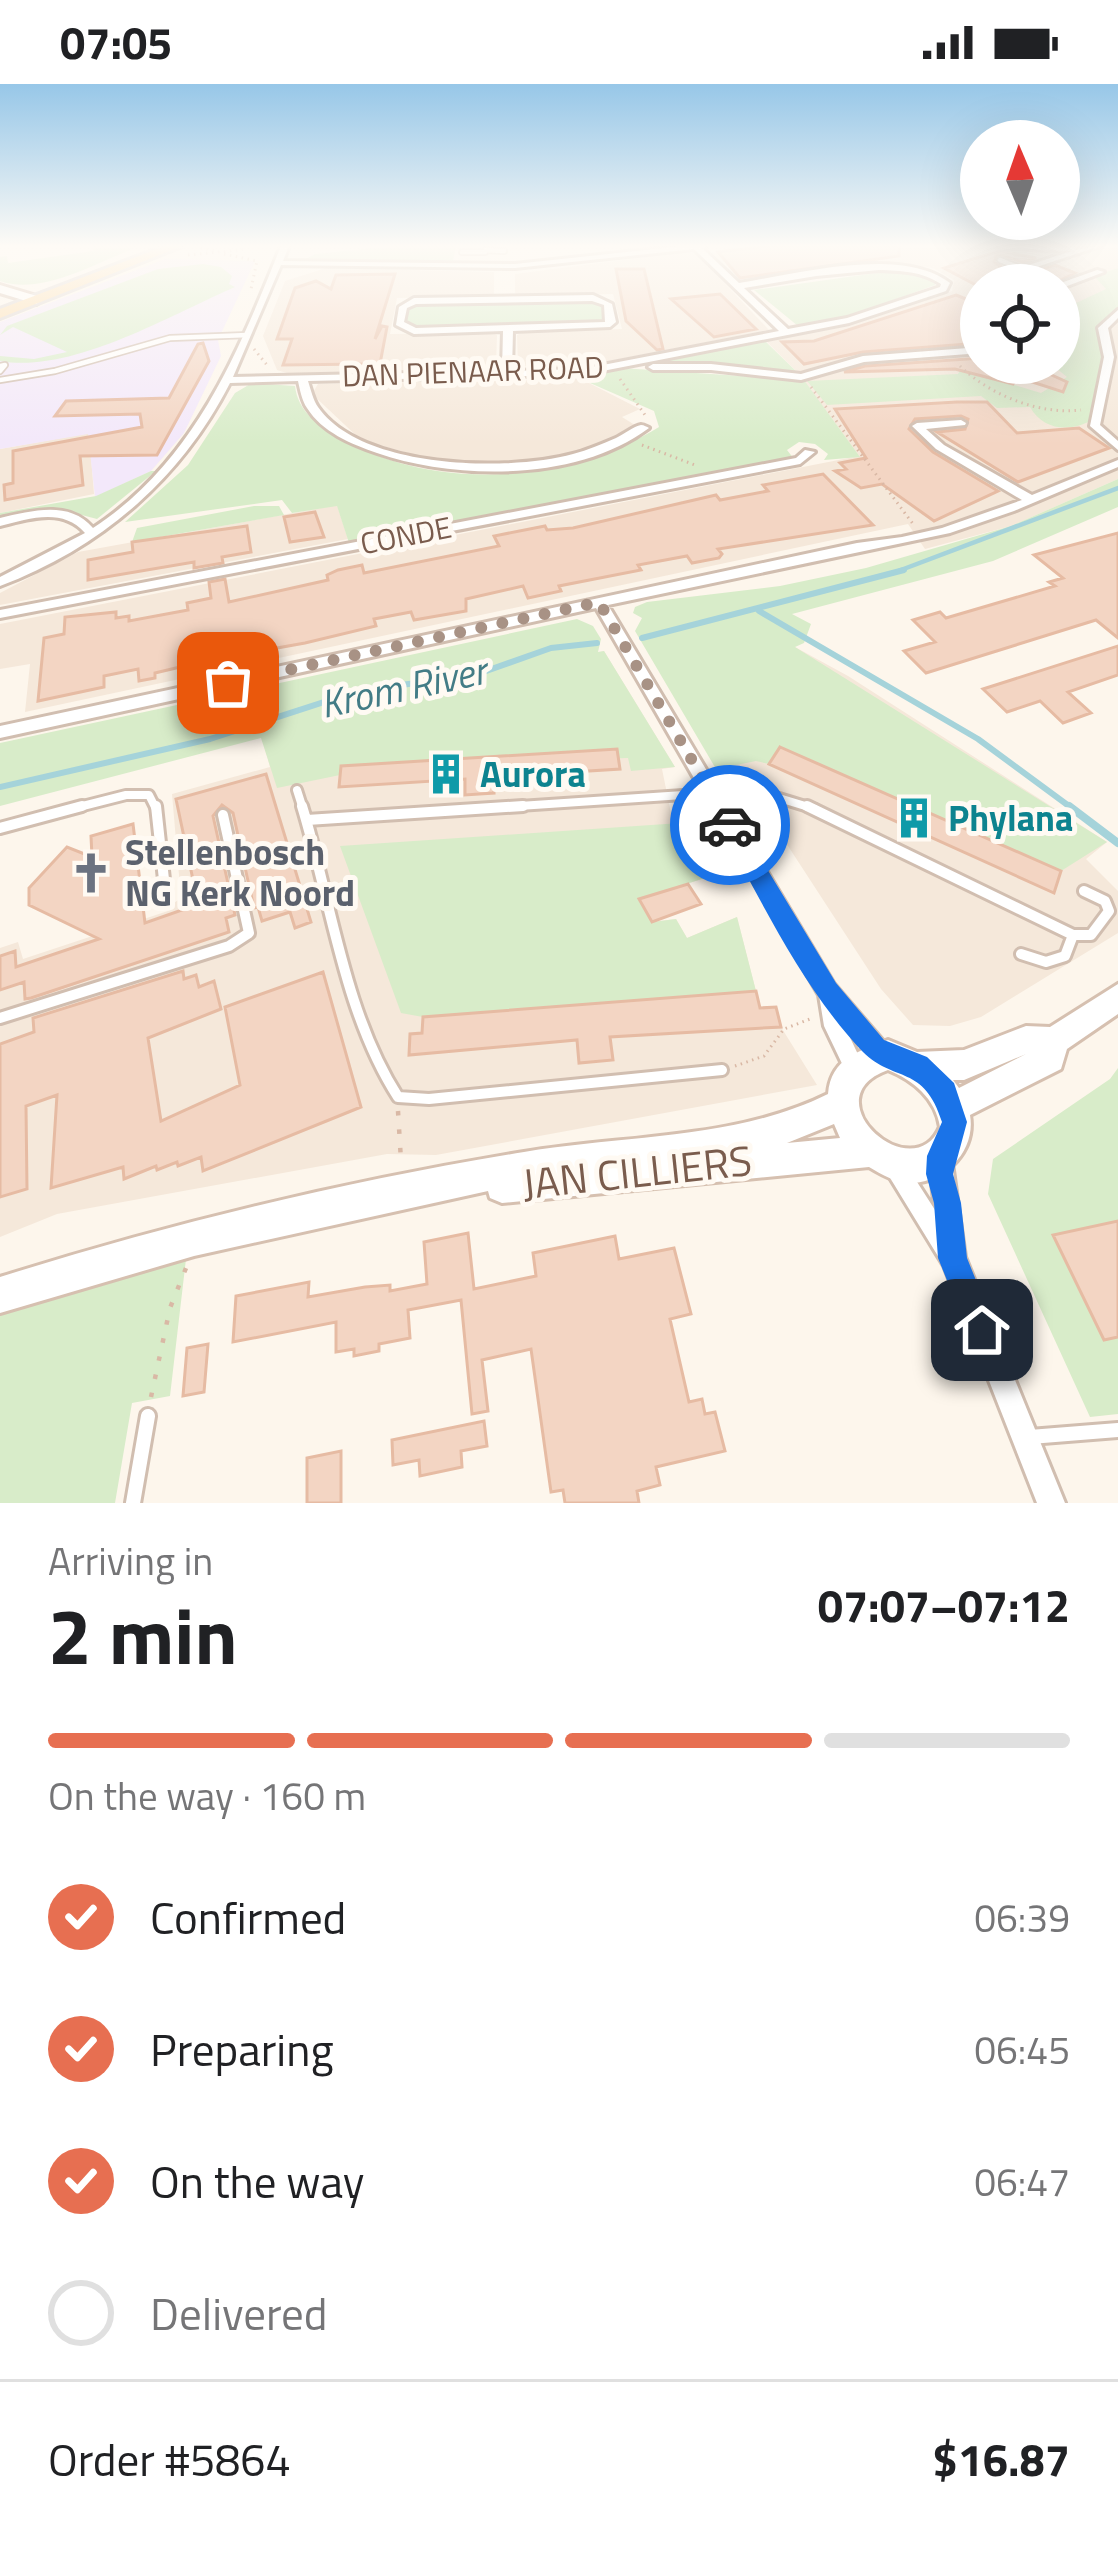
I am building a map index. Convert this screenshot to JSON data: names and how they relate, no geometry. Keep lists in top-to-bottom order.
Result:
{
  "streets": {
    "street": ["DAN PIENAAR ROAD", "CONDE", "JAN CILLIERS"]
  },
  "water": ["Krom River"],
  "places": {
    "building": ["Aurora", "Phylana"],
    "church": ["Stellenbosch NG Kerk Noord"]
  },
  "north": "top",
  "page": {
    "status": "07:05",
    "heading": ["2 min", "Arriving in", "07:07–07:12"],
    "panel": ["Order #5864", "$16.87"],
    "bar": "On the way · 160 m",
    "list": [
      ["Confirmed", "06:39"],
      ["Preparing", "06:45"],
      ["On the way", "06:47"],
      "Delivered"
    ]
  }
}
